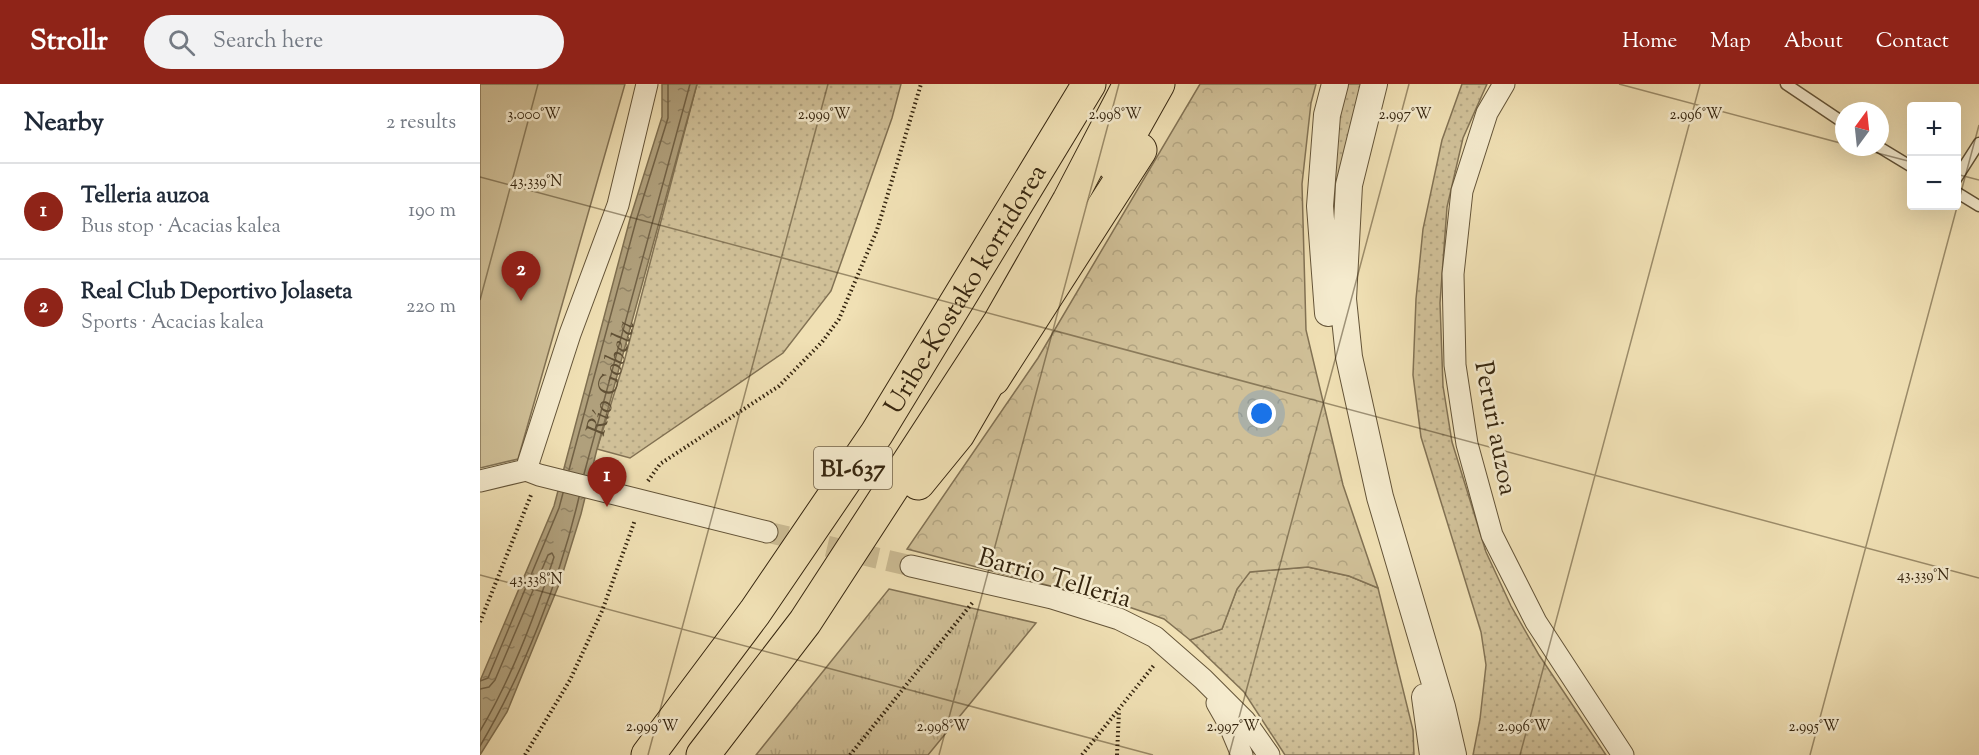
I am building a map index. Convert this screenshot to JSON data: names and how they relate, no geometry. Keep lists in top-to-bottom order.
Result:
{
  "streets": {
    "highway": ["Uribe-Kostako korridorea", "BI-637"],
    "street": ["Peruri auzoa", "Barrio Telleria"]
  },
  "water": ["Río Gobela"],
  "north": "top",
  "page": {
    "header": "Strollr",
    "search": "Search here",
    "nav": [
      "Home",
      "Map",
      "About",
      "Contact"
    ],
    "heading": ["Nearby", "2 results"],
    "map_buttons": ["+", "−"],
    "list": [
      {
        "mark": "1",
        "name": "Telleria auzoa",
        "note": "Bus stop · Acacias kalea",
        "value": "190 m"
      },
      {
        "mark": "2",
        "name": "Real Club Deportivo Jolaseta",
        "note": "Sports · Acacias kalea",
        "value": "220 m"
      }
    ],
    "pins": ["2", "1"]
  },
  "coordinates": [
    "3.000°W",
    "2.999°W",
    "2.998°W",
    "2.997°W",
    "2.996°W",
    "43.339°N",
    "43.338°N",
    "2.995°W"
  ]
}
